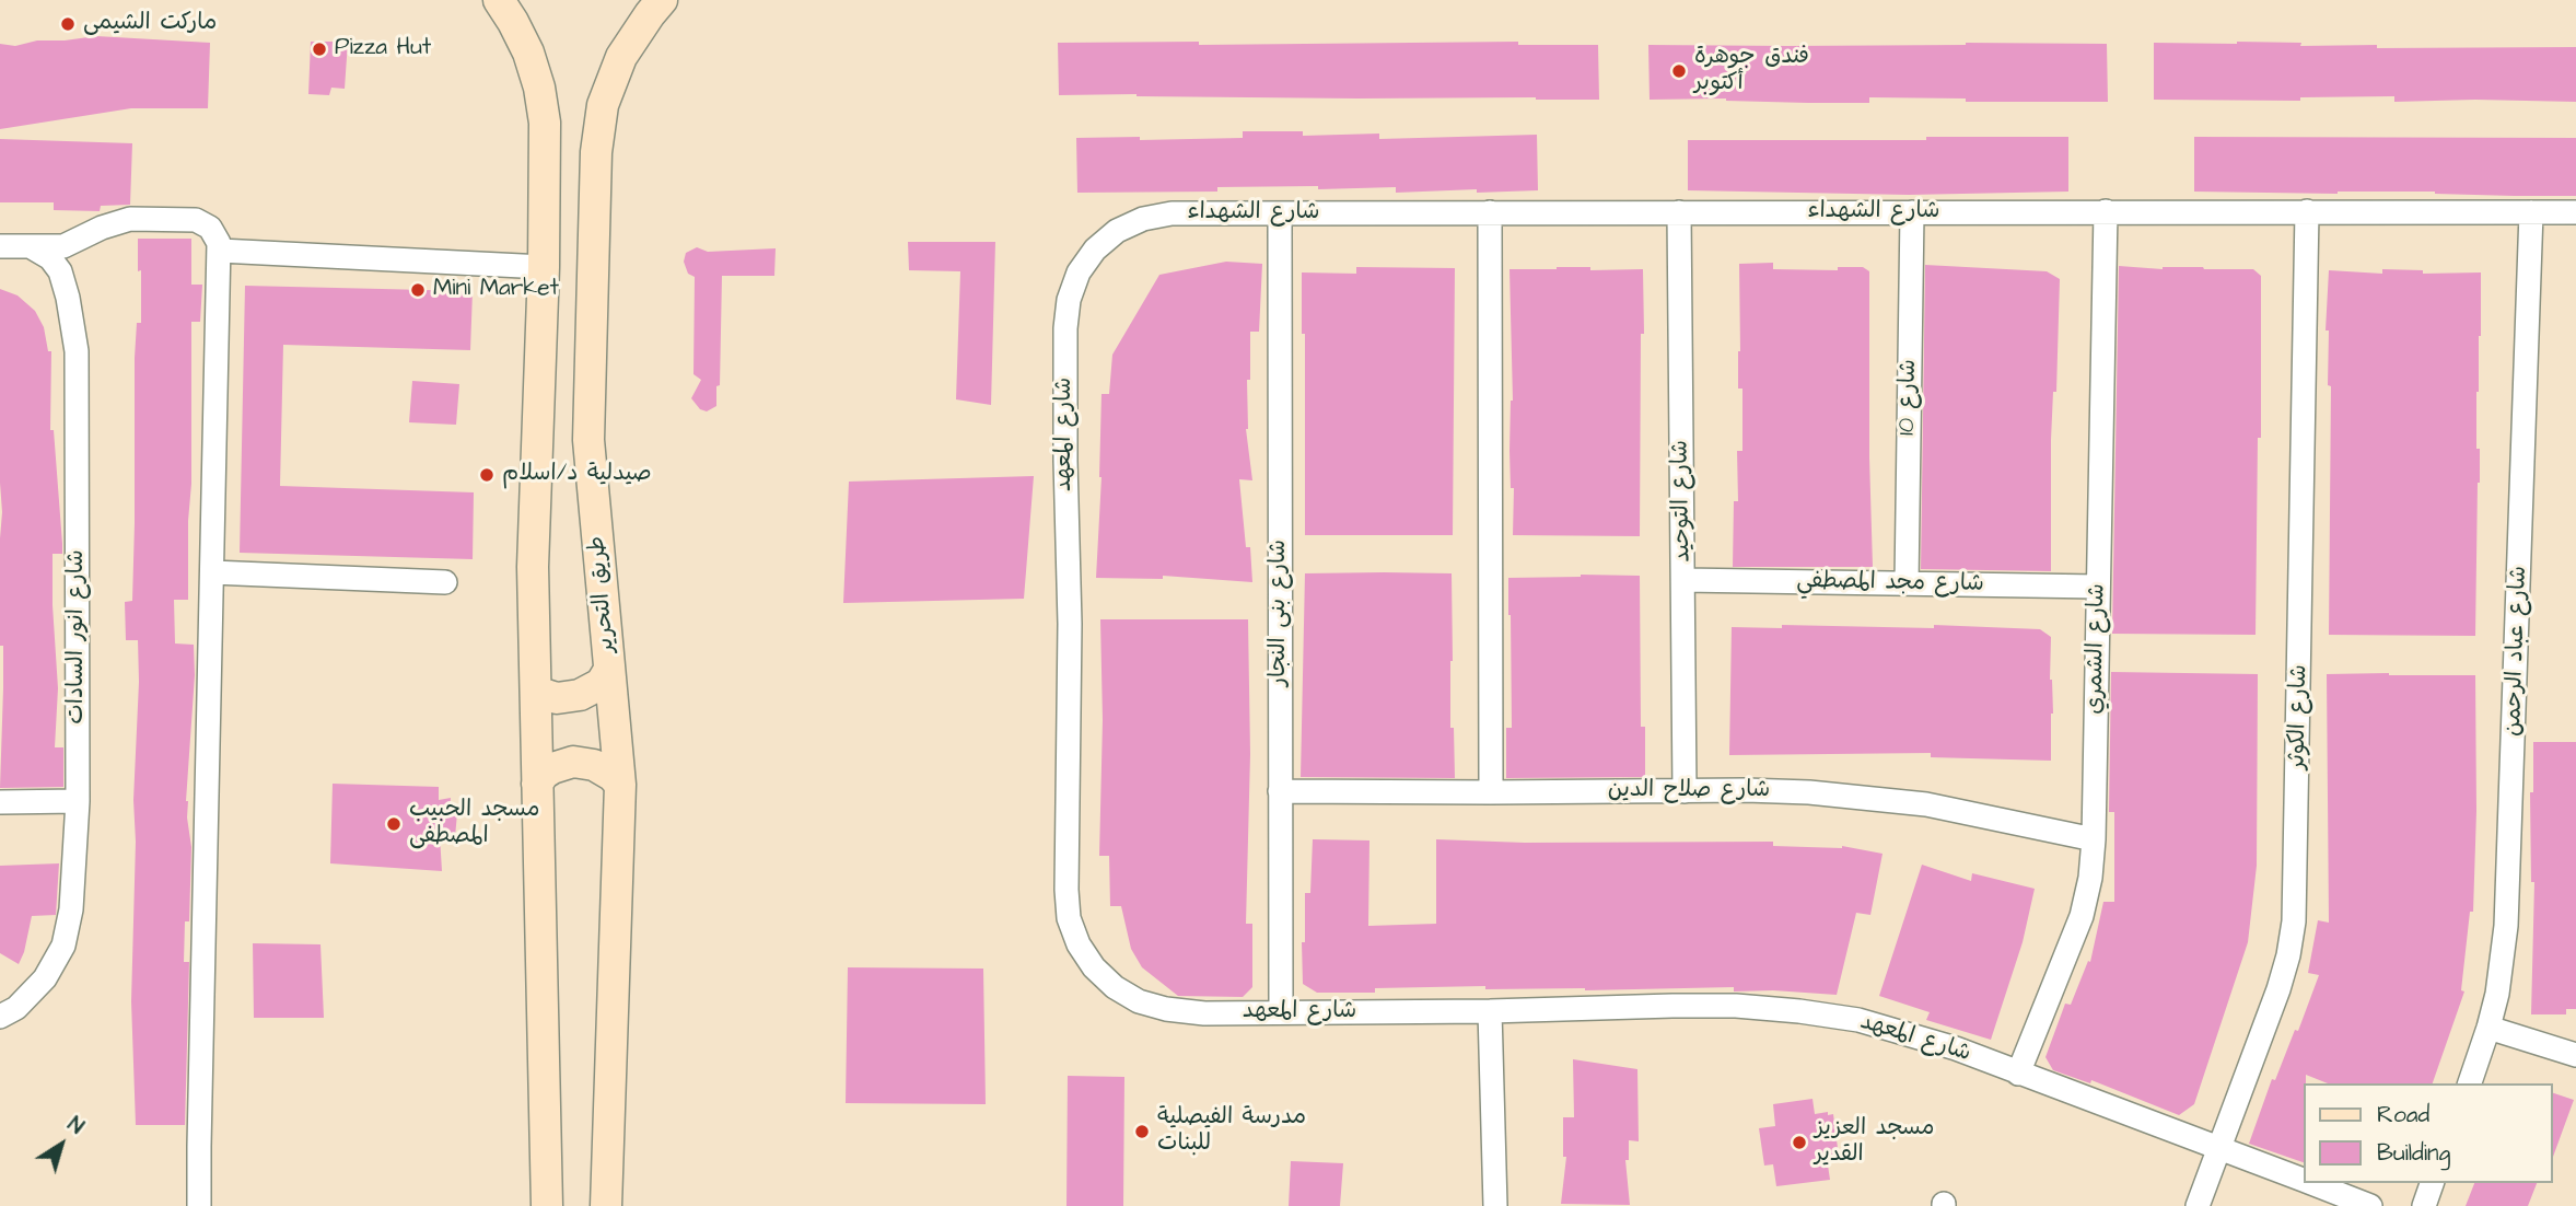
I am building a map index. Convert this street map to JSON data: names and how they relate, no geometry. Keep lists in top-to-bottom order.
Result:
{
  "streets": {
    "street": [
      "شارع الشهداء",
      "شارع 10",
      "شارع المعهد",
      "شارع التوحيد",
      "شارع مجد المصطفي",
      "طريق التحرير",
      "شارع بنى النجار",
      "شارع انور السادات",
      "شارع الشمري",
      "شارع عباد الرحمن",
      "شارع الكوثر",
      "شارع صلاح الدين"
    ]
  },
  "crossings": [
    ["شارع الشهداء", "شارع 10"],
    ["شارع الشهداء", "شارع المعهد"],
    ["شارع الشهداء", "شارع التوحيد"],
    ["شارع الشهداء", "شارع بنى النجار"],
    ["شارع الشهداء", "شارع الشمري"],
    ["شارع الشهداء", "شارع عباد الرحمن"],
    ["شارع الشهداء", "شارع الكوثر"],
    ["شارع 10", "شارع مجد المصطفي"],
    ["شارع المعهد", "شارع بنى النجار"],
    ["شارع المعهد", "شارع الشمري"],
    ["شارع المعهد", "شارع الكوثر"],
    ["شارع التوحيد", "شارع مجد المصطفي"],
    ["شارع التوحيد", "شارع صلاح الدين"],
    ["شارع مجد المصطفي", "شارع الشمري"],
    ["شارع بنى النجار", "شارع صلاح الدين"],
    ["شارع الشمري", "شارع صلاح الدين"]
  ],
  "places": [
    "ماركت الشيمى",
    "Pizza Hut",
    "فندق جوهرة أكتوبر",
    "Mini Market",
    "صيدلية د/اسلام",
    "مسجد الحبيب المصطفى",
    "مدرسة الفيصلية للبنات",
    "مسجد العزيز القدير"
  ],
  "legend": ["Road", "Building"],
  "north": "top right"
}
